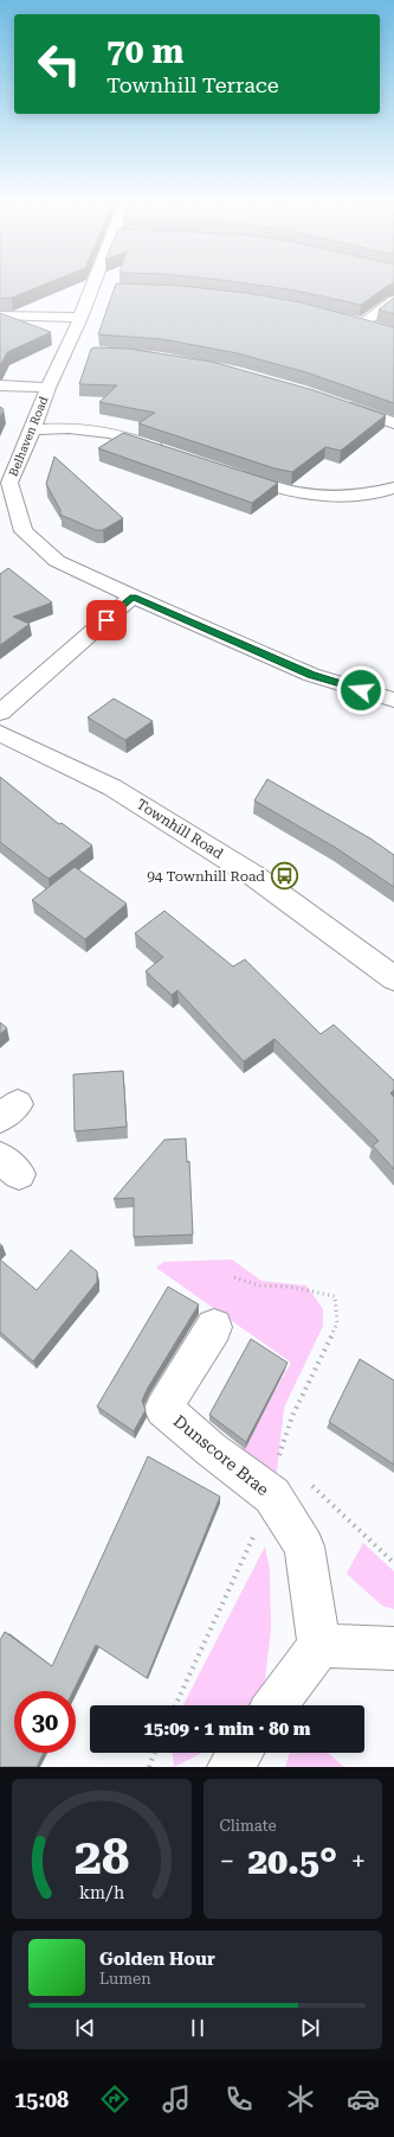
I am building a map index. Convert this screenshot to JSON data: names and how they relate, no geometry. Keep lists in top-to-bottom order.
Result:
{
  "streets": {
    "street": ["Belhaven Road", "Townhill Road", "Dunscore Brae"]
  },
  "places": {
    "bus stop": ["94 Townhill Road"]
  },
  "page": {
    "turn": ["70 m", "Townhill Terrace"],
    "limit": "30",
    "trip": "15:09 · 1 min · 80 m",
    "tile": "Climate",
    "heat": ["−", "20.5°", "+"],
    "song": ["Golden Hour", "Lumen"],
    "tabs": "15:08",
    "gauge": ["28", "km/h"]
  }
}
